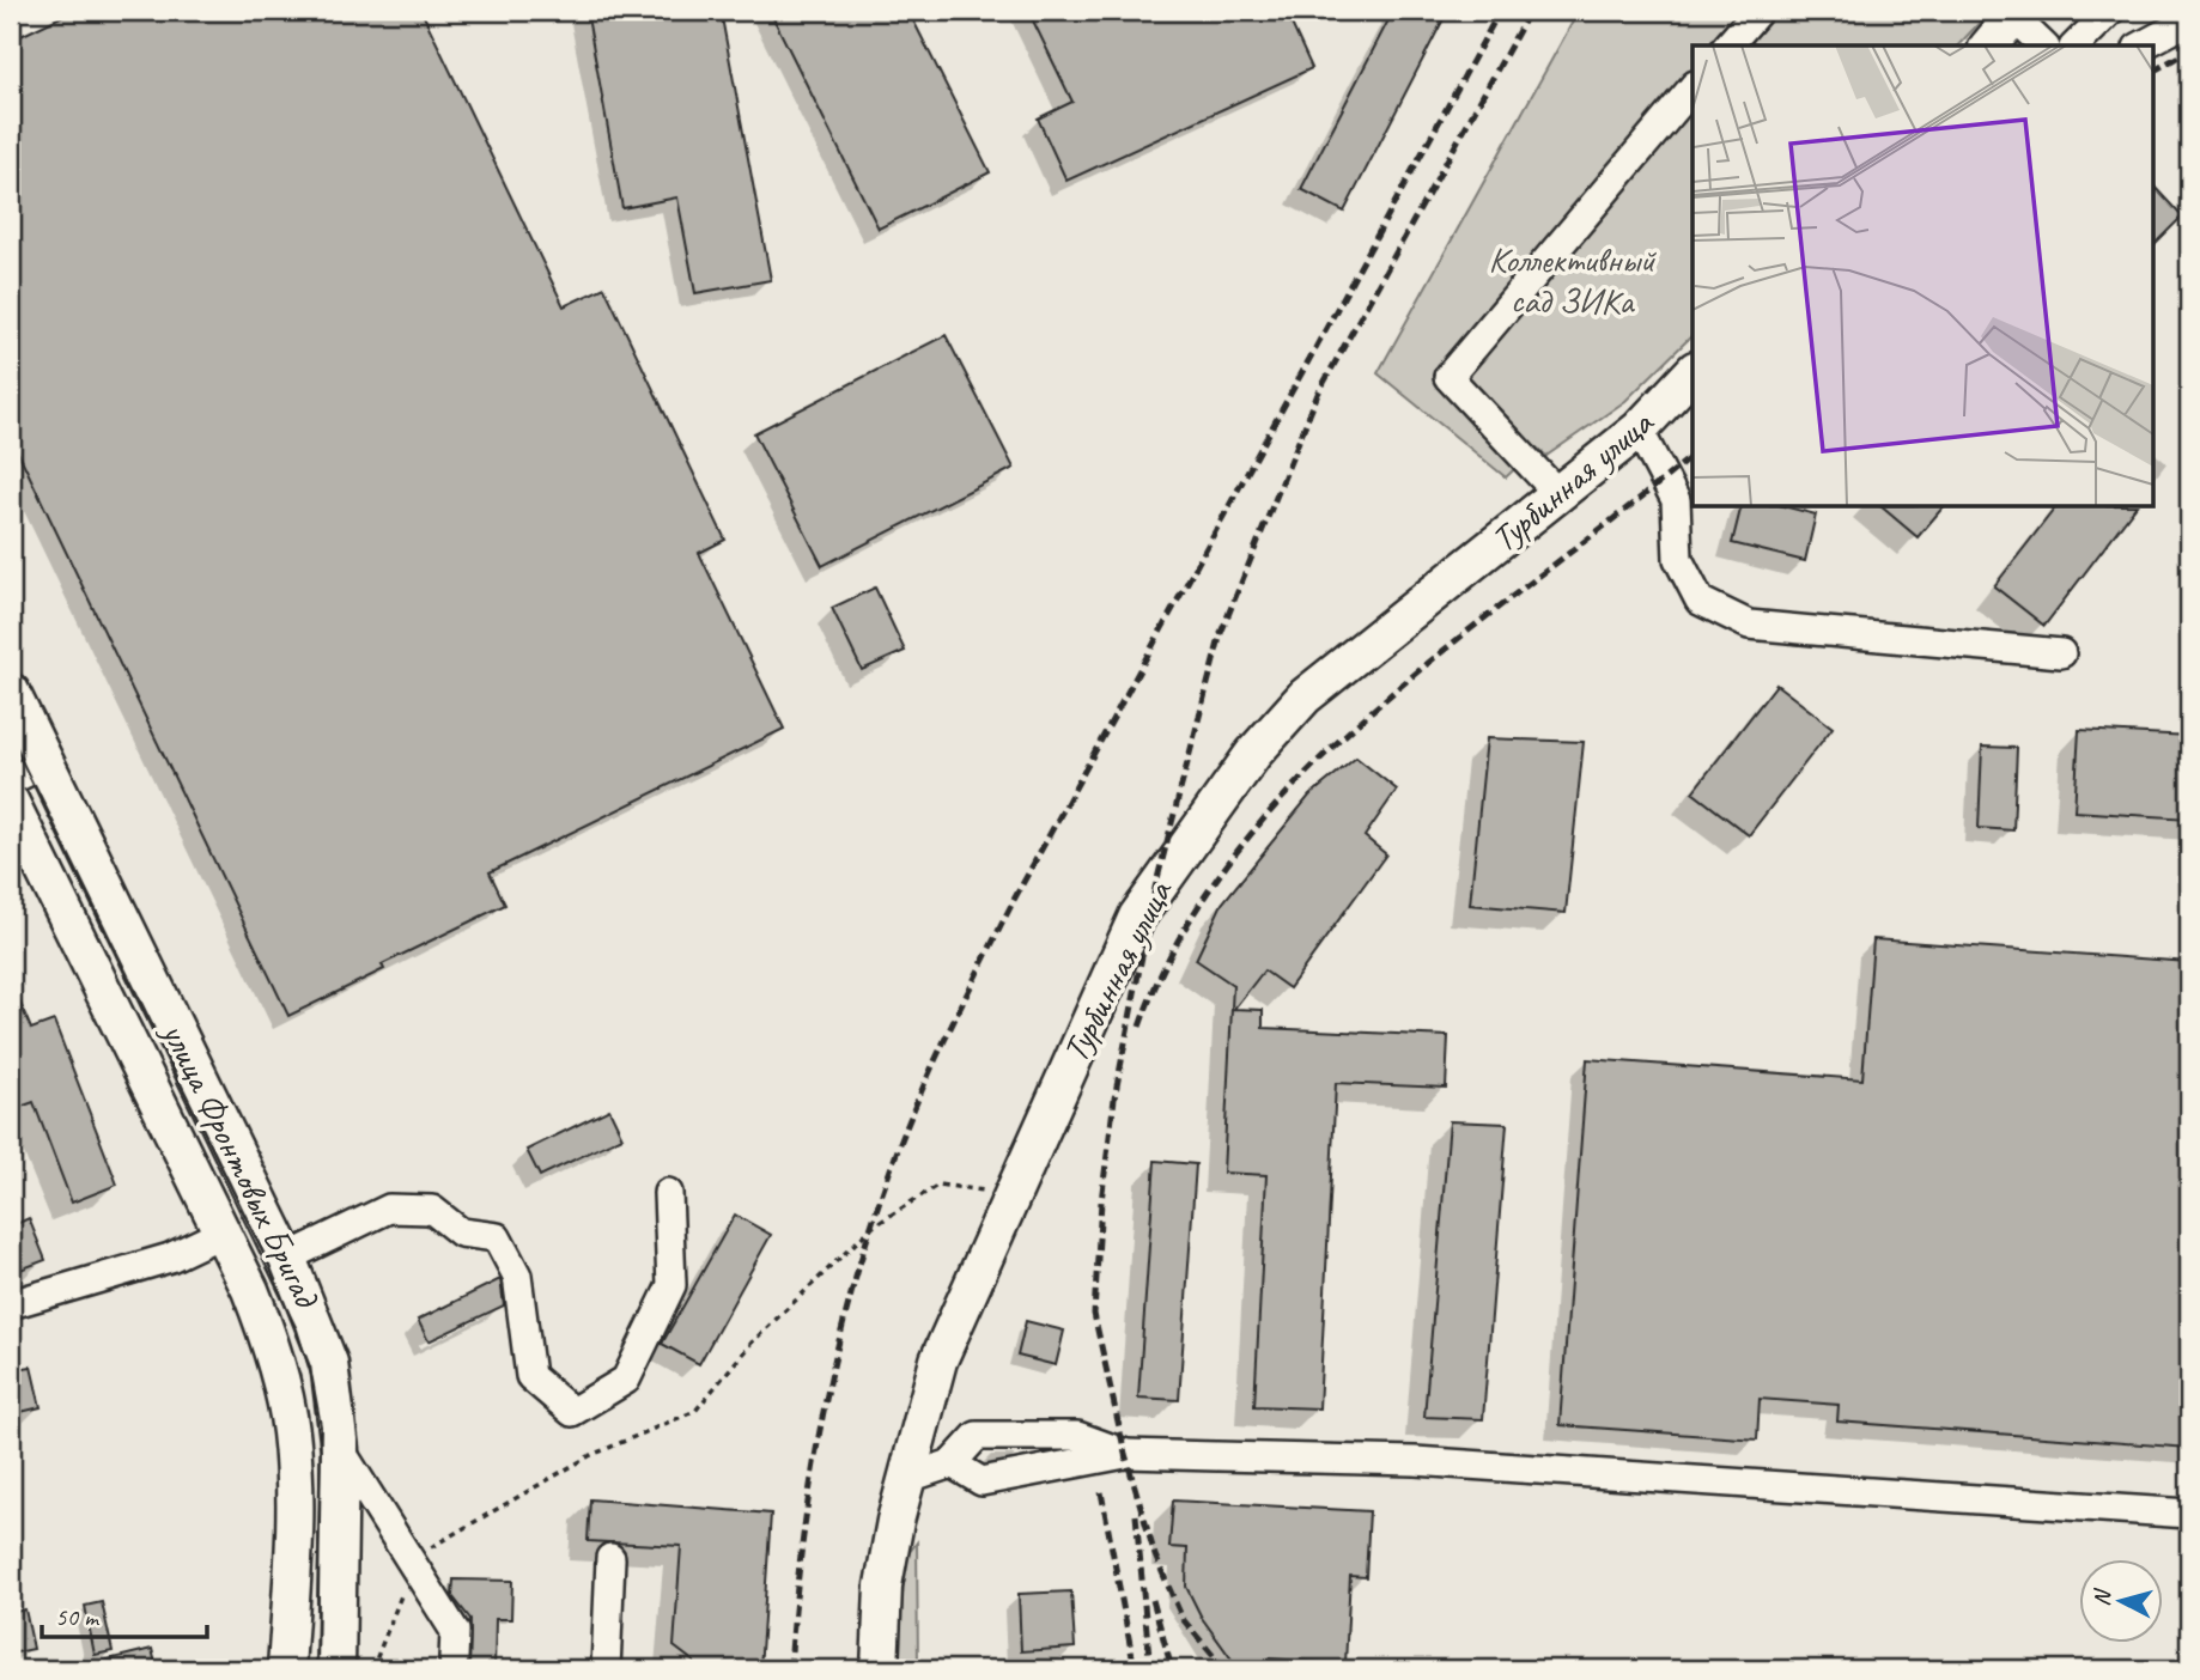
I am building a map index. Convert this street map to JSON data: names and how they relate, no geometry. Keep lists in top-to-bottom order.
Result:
{
  "streets": {
    "main road": ["Турбинная улица", "улица Фронтовых Бригад"]
  },
  "parks": ["Коллективный сад ЗИКа"],
  "scale_bar": "50 m",
  "north": "left"
}
